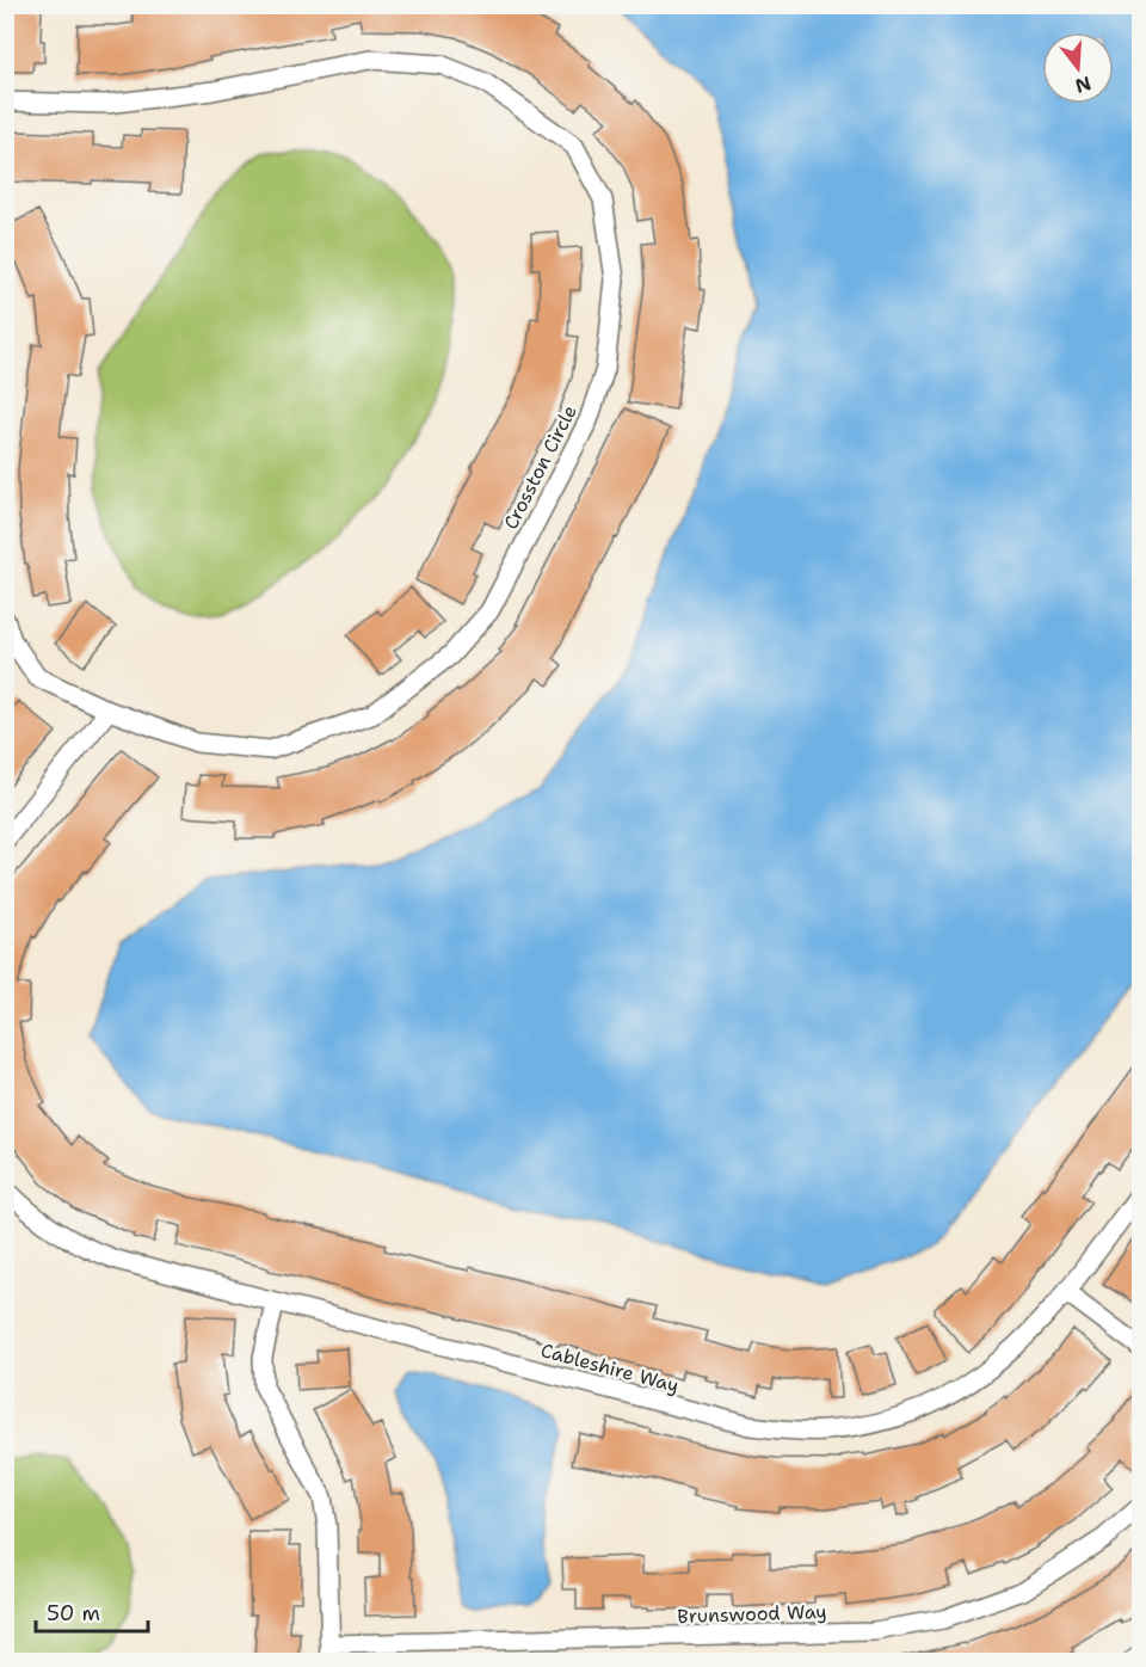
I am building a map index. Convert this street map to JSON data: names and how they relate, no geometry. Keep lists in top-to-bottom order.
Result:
{
  "streets": {
    "street": ["Crosston Circle", "Cableshire Way", "Brunswood Way"]
  },
  "scale_bar": "50 m",
  "north": "bottom"
}
